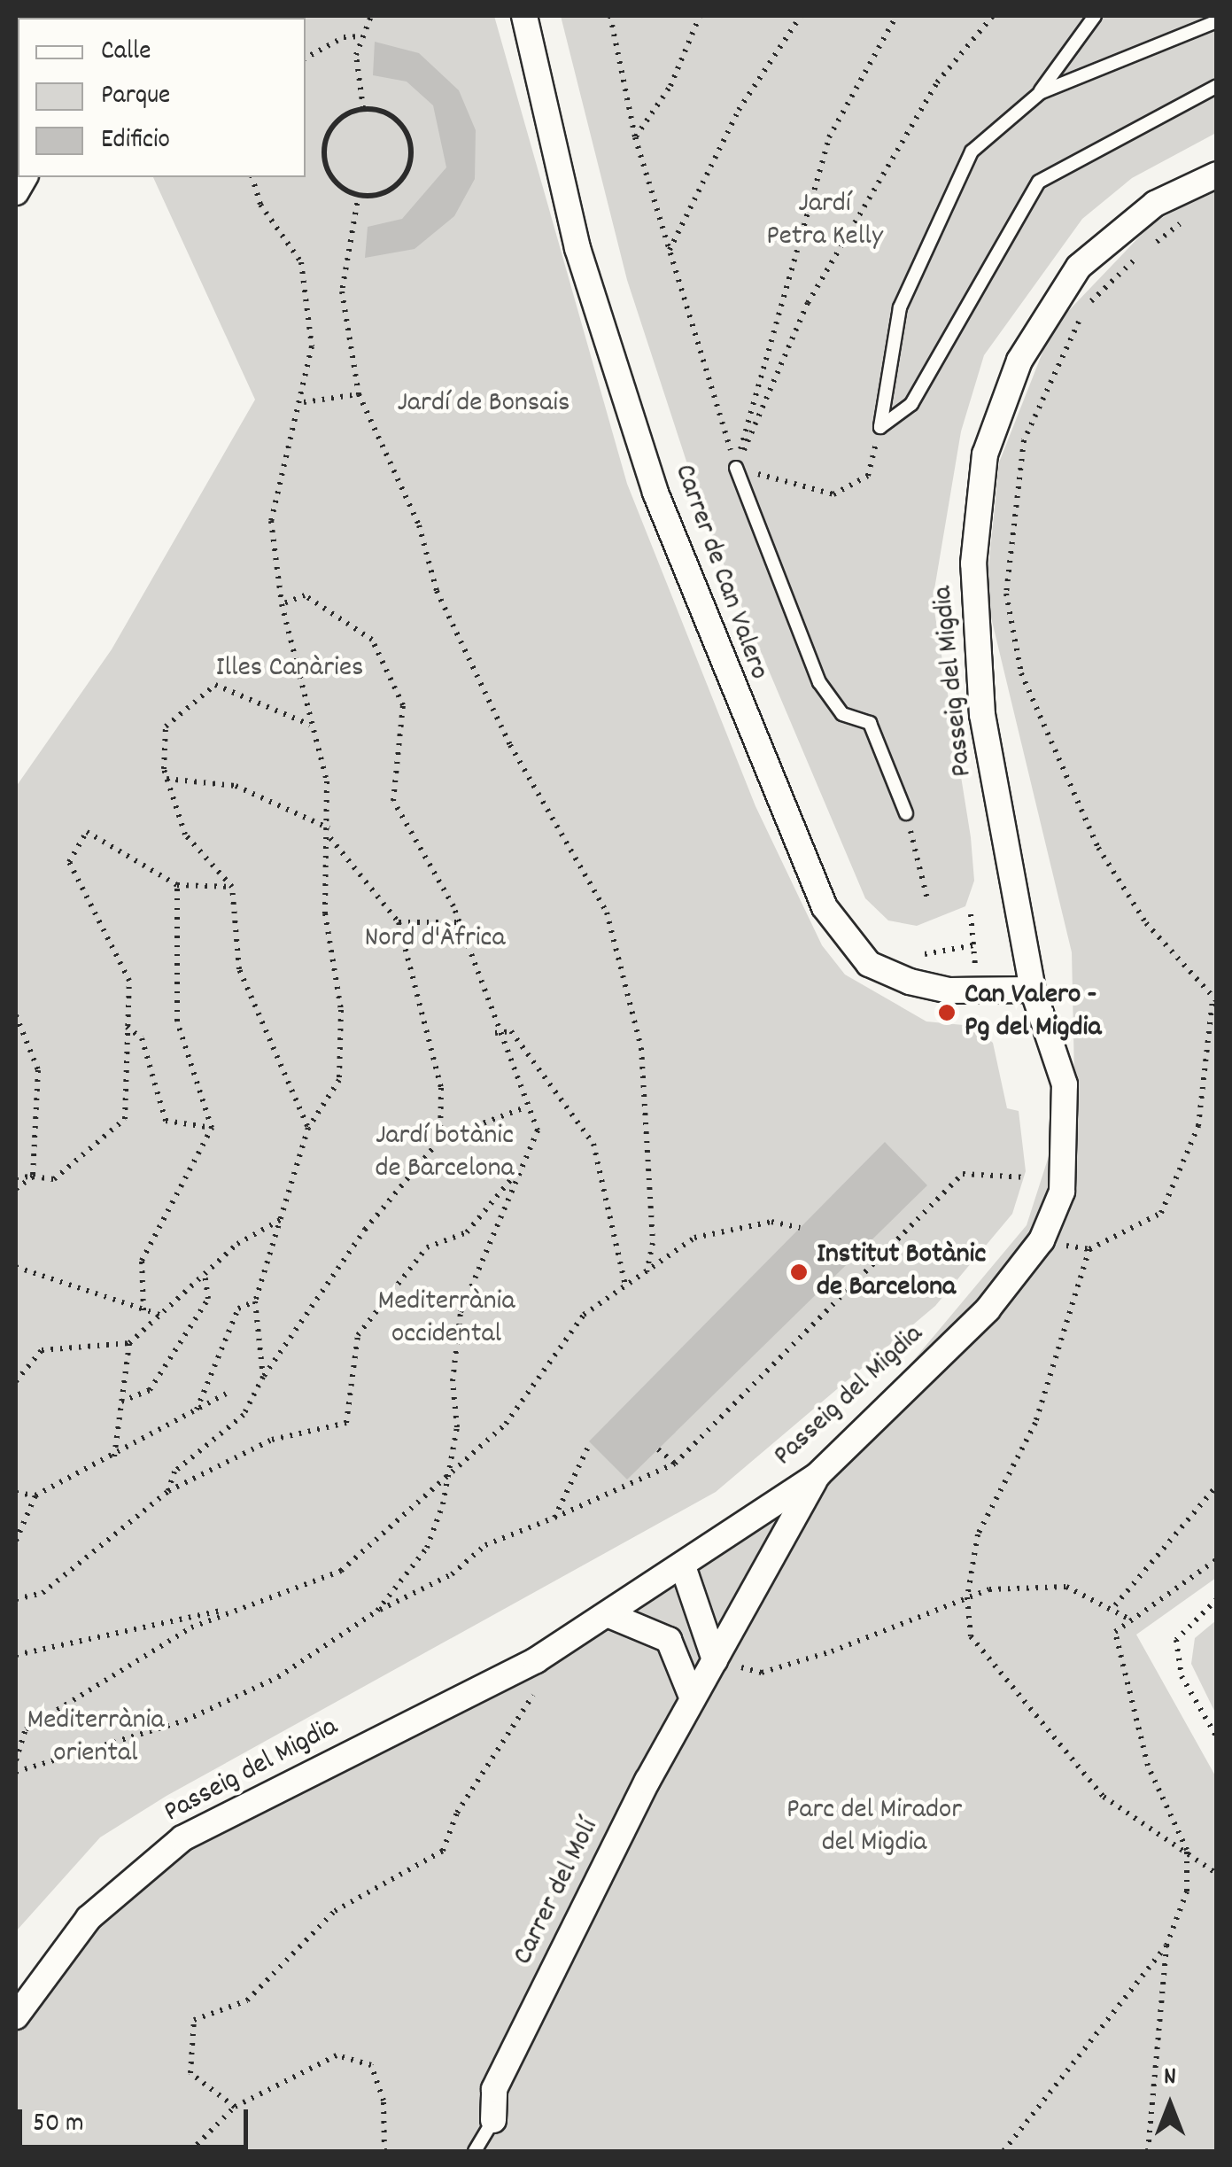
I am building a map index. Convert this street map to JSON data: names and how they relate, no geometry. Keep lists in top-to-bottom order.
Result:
{
  "streets": {
    "street": ["Carrer de Can Valero", "Passeig del Migdia", "Carrer del Molí"]
  },
  "crossings": [
    ["Carrer de Can Valero", "Passeig del Migdia"],
    ["Passeig del Migdia", "Carrer del Molí"]
  ],
  "parks": [
    "Jardí Petra Kelly",
    "Jardí de Bonsais",
    "Illes Canàries",
    "Nord d'Àfrica",
    "Jardí botànic de Barcelona",
    "Mediterrània occidental",
    "Mediterrània oriental",
    "Parc del Mirador del Migdia"
  ],
  "places": ["Can Valero - Pg del Migdia", "Institut Botànic de Barcelona"],
  "legend": ["Calle", "Parque", "Edificio"],
  "scale_bar": "50 m",
  "north": "top"
}
